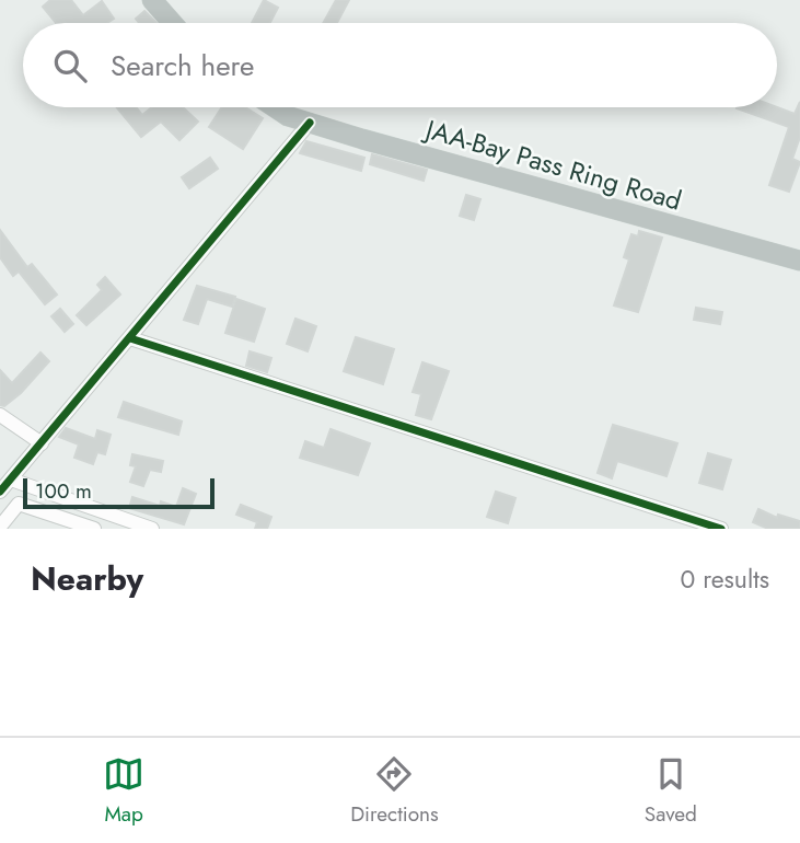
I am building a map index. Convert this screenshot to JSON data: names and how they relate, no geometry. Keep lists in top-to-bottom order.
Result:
{
  "streets": {
    "highway": ["JAA-Bay Pass Ring Road"]
  },
  "scale_bar": "100 m",
  "page": {
    "search": "Search here",
    "scale": "100 m",
    "heading": ["Nearby", "0 results"],
    "nav": ["Map", "Directions", "Saved"]
  }
}
